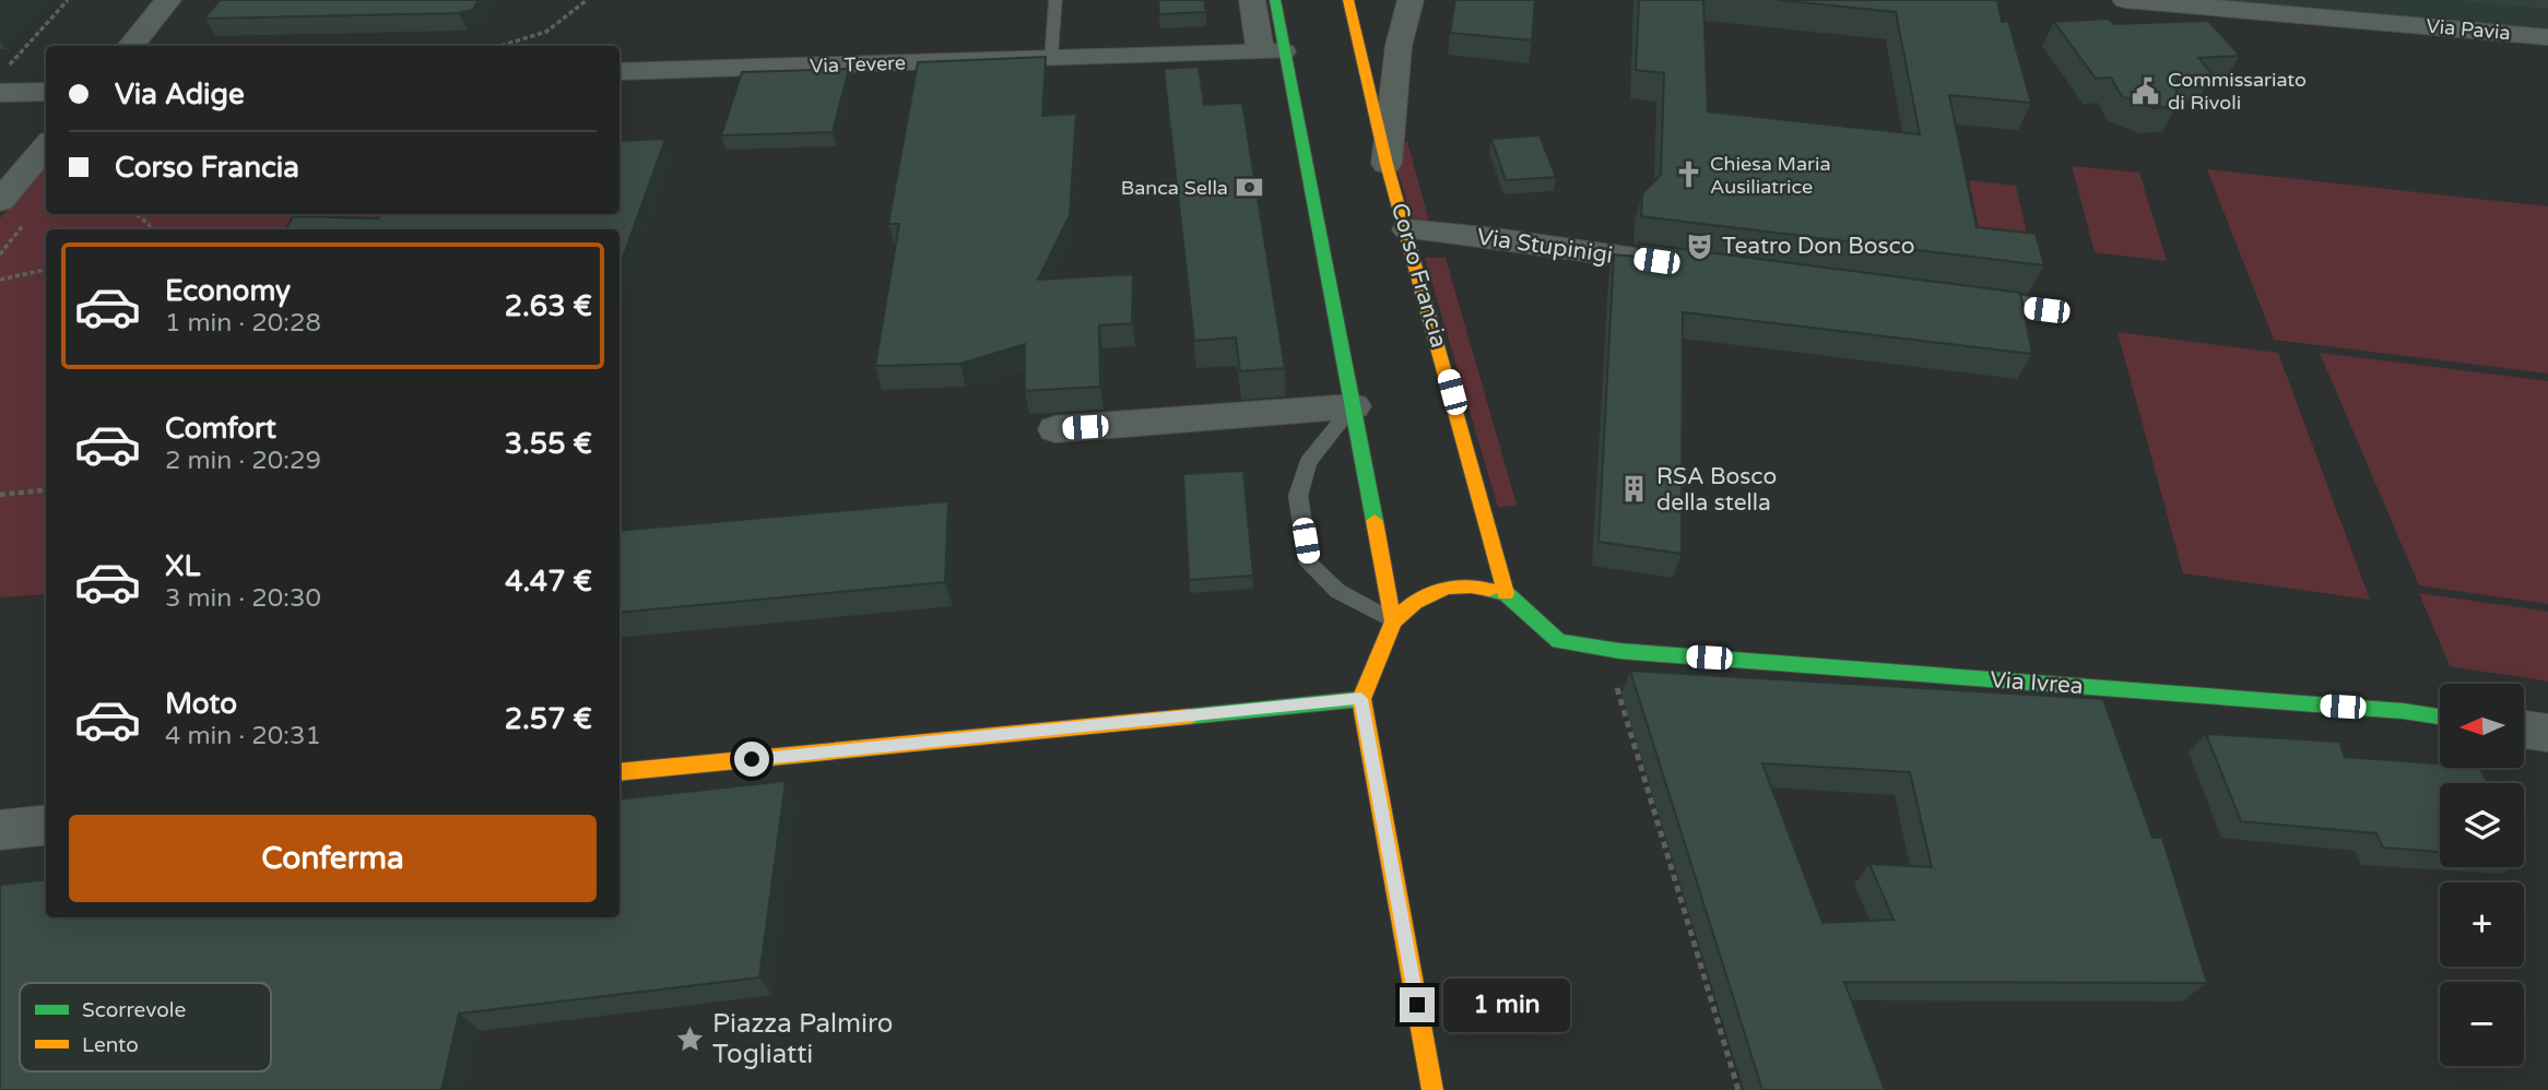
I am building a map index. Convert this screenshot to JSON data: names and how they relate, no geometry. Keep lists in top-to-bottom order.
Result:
{
  "streets": {
    "main road": ["Corso Francia", "Via Ivrea"],
    "street": ["Via Pavia", "Via Tevere", "Via Stupinigi"]
  },
  "crossings": [
    ["Via Stupinigi", "Corso Francia"],
    ["Corso Francia", "Via Ivrea"]
  ],
  "places": {
    "public building": ["Commissariato di Rivoli"],
    "church": ["Chiesa Maria Ausiliatrice"],
    "bank": ["Banca Sella"],
    "theatre": ["Teatro Don Bosco"],
    "building": ["RSA Bosco della stella"],
    "place": ["Piazza Palmiro Togliatti"]
  },
  "legend": ["Scorrevole", "Lento"],
  "north": "left",
  "page": {
    "banner": ["Via Adige", "Corso Francia"],
    "list": [
      {
        "name": "Economy",
        "note": "1 min · 20:28",
        "value": "2.63 €"
      },
      {
        "name": "Comfort",
        "note": "2 min · 20:29",
        "value": "3.55 €"
      },
      {
        "name": "XL",
        "note": "3 min · 20:30",
        "value": "4.47 €"
      },
      {
        "name": "Moto",
        "note": "4 min · 20:31",
        "value": "2.57 €"
      }
    ],
    "map_buttons": ["+", "−"],
    "buttons": "Conferma",
    "bubble": "1 min"
  }
}
